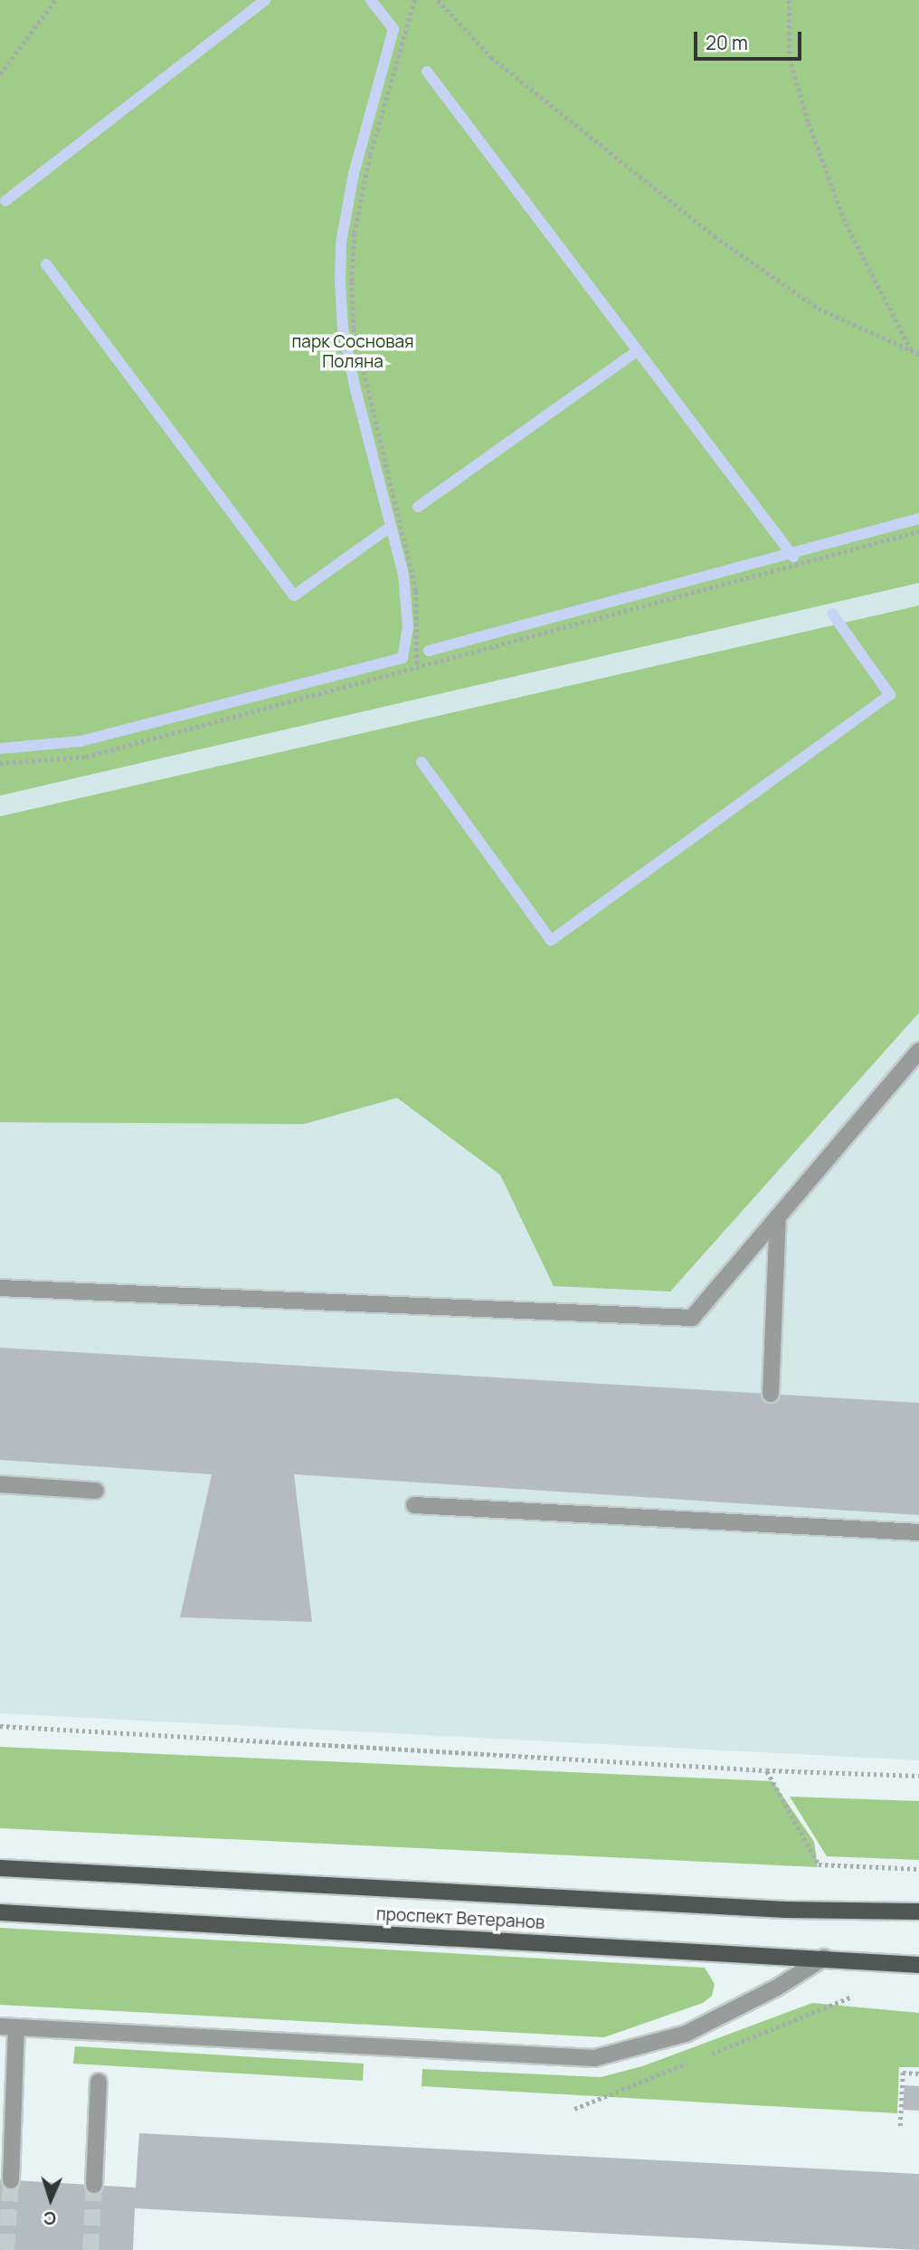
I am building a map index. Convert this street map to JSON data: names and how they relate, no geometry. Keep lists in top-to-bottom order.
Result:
{
  "streets": {
    "main road": ["проспект Ветеранов"]
  },
  "parks": ["парк Сосновая Поляна"],
  "scale_bar": "20 m",
  "north": "bottom"
}
